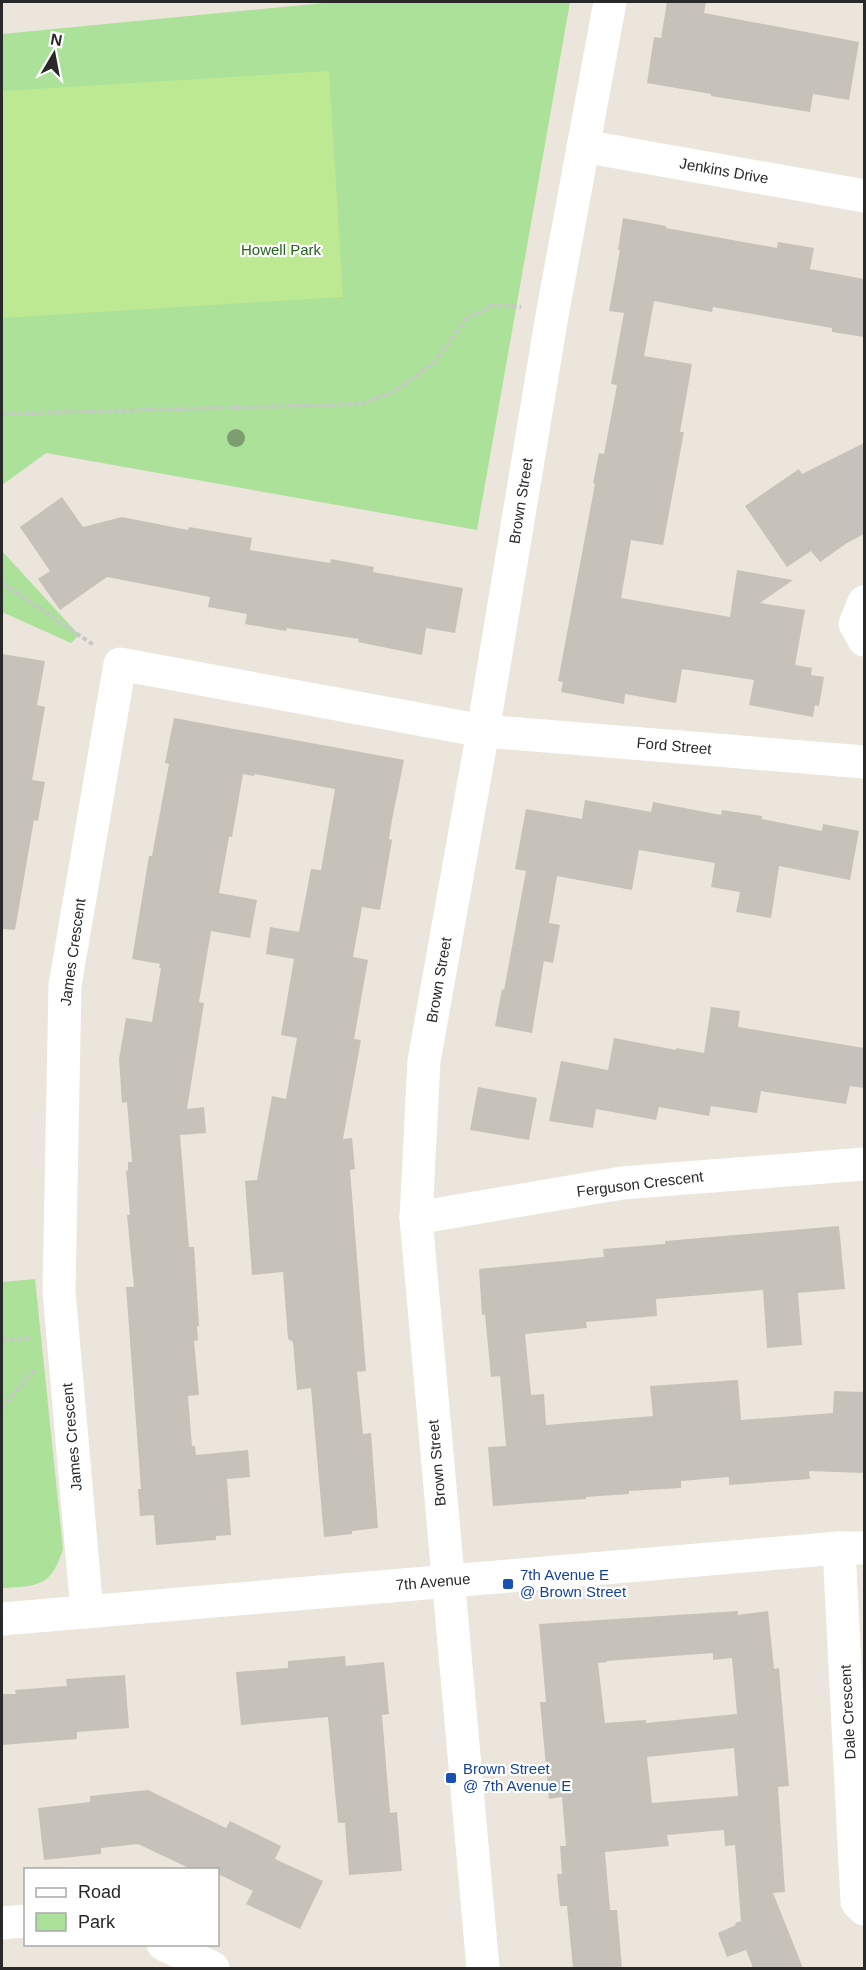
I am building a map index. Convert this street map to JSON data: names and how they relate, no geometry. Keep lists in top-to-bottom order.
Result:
{
  "streets": {
    "street": [
      "Jenkins Drive",
      "Brown Street",
      "Ford Street",
      "James Crescent",
      "Ferguson Crescent",
      "7th Avenue",
      "Dale Crescent"
    ]
  },
  "crossings": [
    ["Jenkins Drive", "Brown Street"],
    ["Brown Street", "Ford Street"],
    ["Brown Street", "Ferguson Crescent"],
    ["Brown Street", "7th Avenue"],
    ["James Crescent", "7th Avenue"],
    ["7th Avenue", "Dale Crescent"]
  ],
  "parks": ["Howell Park"],
  "places": {
    "transit": ["7th Avenue E @ Brown Street", "Brown Street @ 7th Avenue E"]
  },
  "legend": ["Road", "Park"],
  "north": "top"
}
